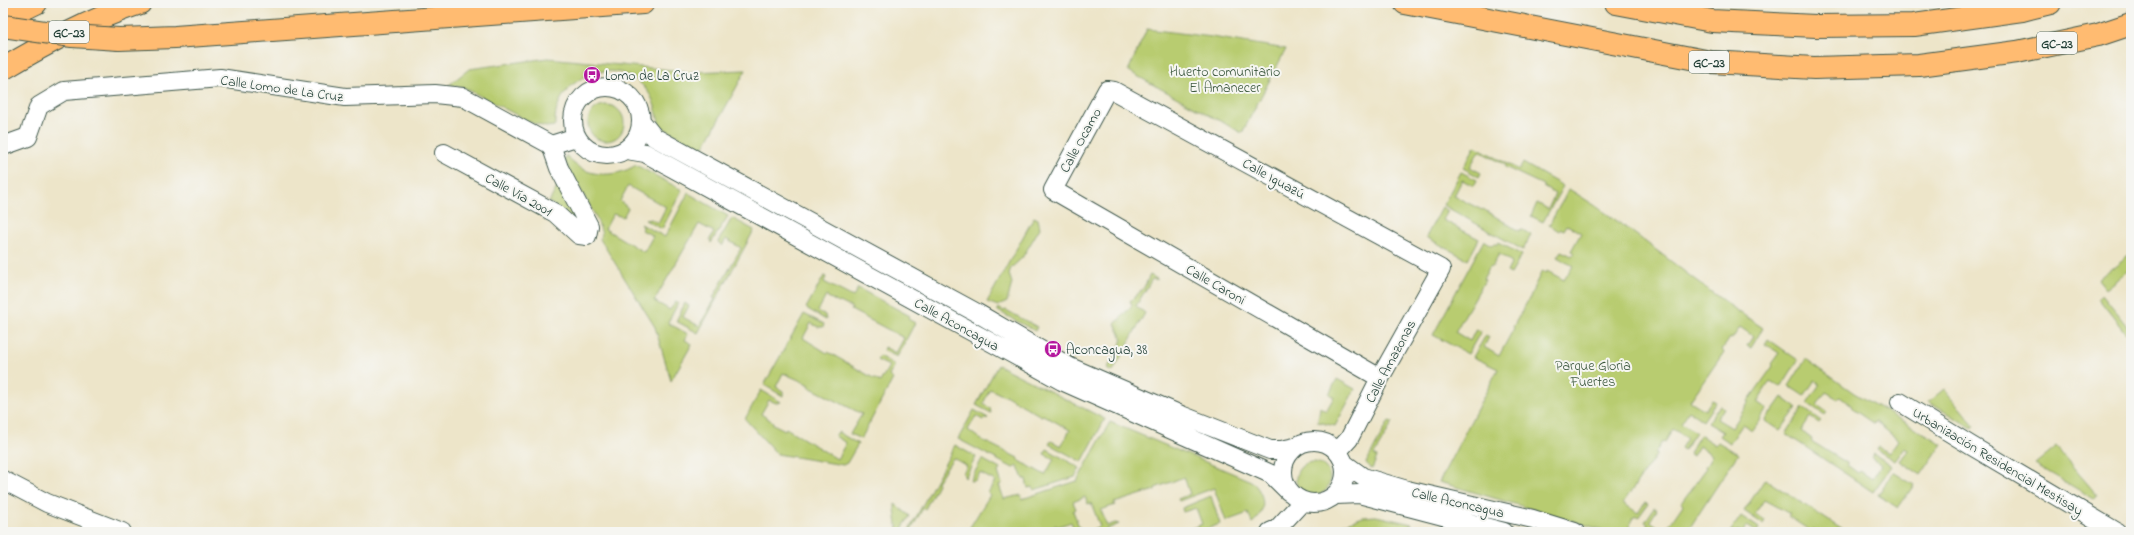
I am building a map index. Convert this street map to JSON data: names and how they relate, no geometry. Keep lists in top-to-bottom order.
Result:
{
  "streets": {
    "highway": ["GC-23"],
    "street": [
      "Calle Lomo de La Cruz",
      "Calle Ocamo",
      "Calle Iguazú",
      "Calle Vía 2001",
      "Calle Caroni",
      "Calle Aconcagua",
      "Calle Amazonas",
      "Urbanización Residencial Mestisay"
    ]
  },
  "crossings": [
    ["Calle Lomo de La Cruz", "Calle Vía 2001"],
    ["Calle Ocamo", "Calle Iguazú"],
    ["Calle Ocamo", "Calle Caroni"],
    ["Calle Iguazú", "Calle Amazonas"],
    ["Calle Caroni", "Calle Amazonas"],
    ["Calle Aconcagua", "Calle Amazonas"]
  ],
  "parks": ["Huerto comunitario El Amanecer", "Parque Gloria Fuertes"],
  "places": {
    "bus stop": ["Lomo de La Cruz", "Aconcagua, 38"]
  }
}
